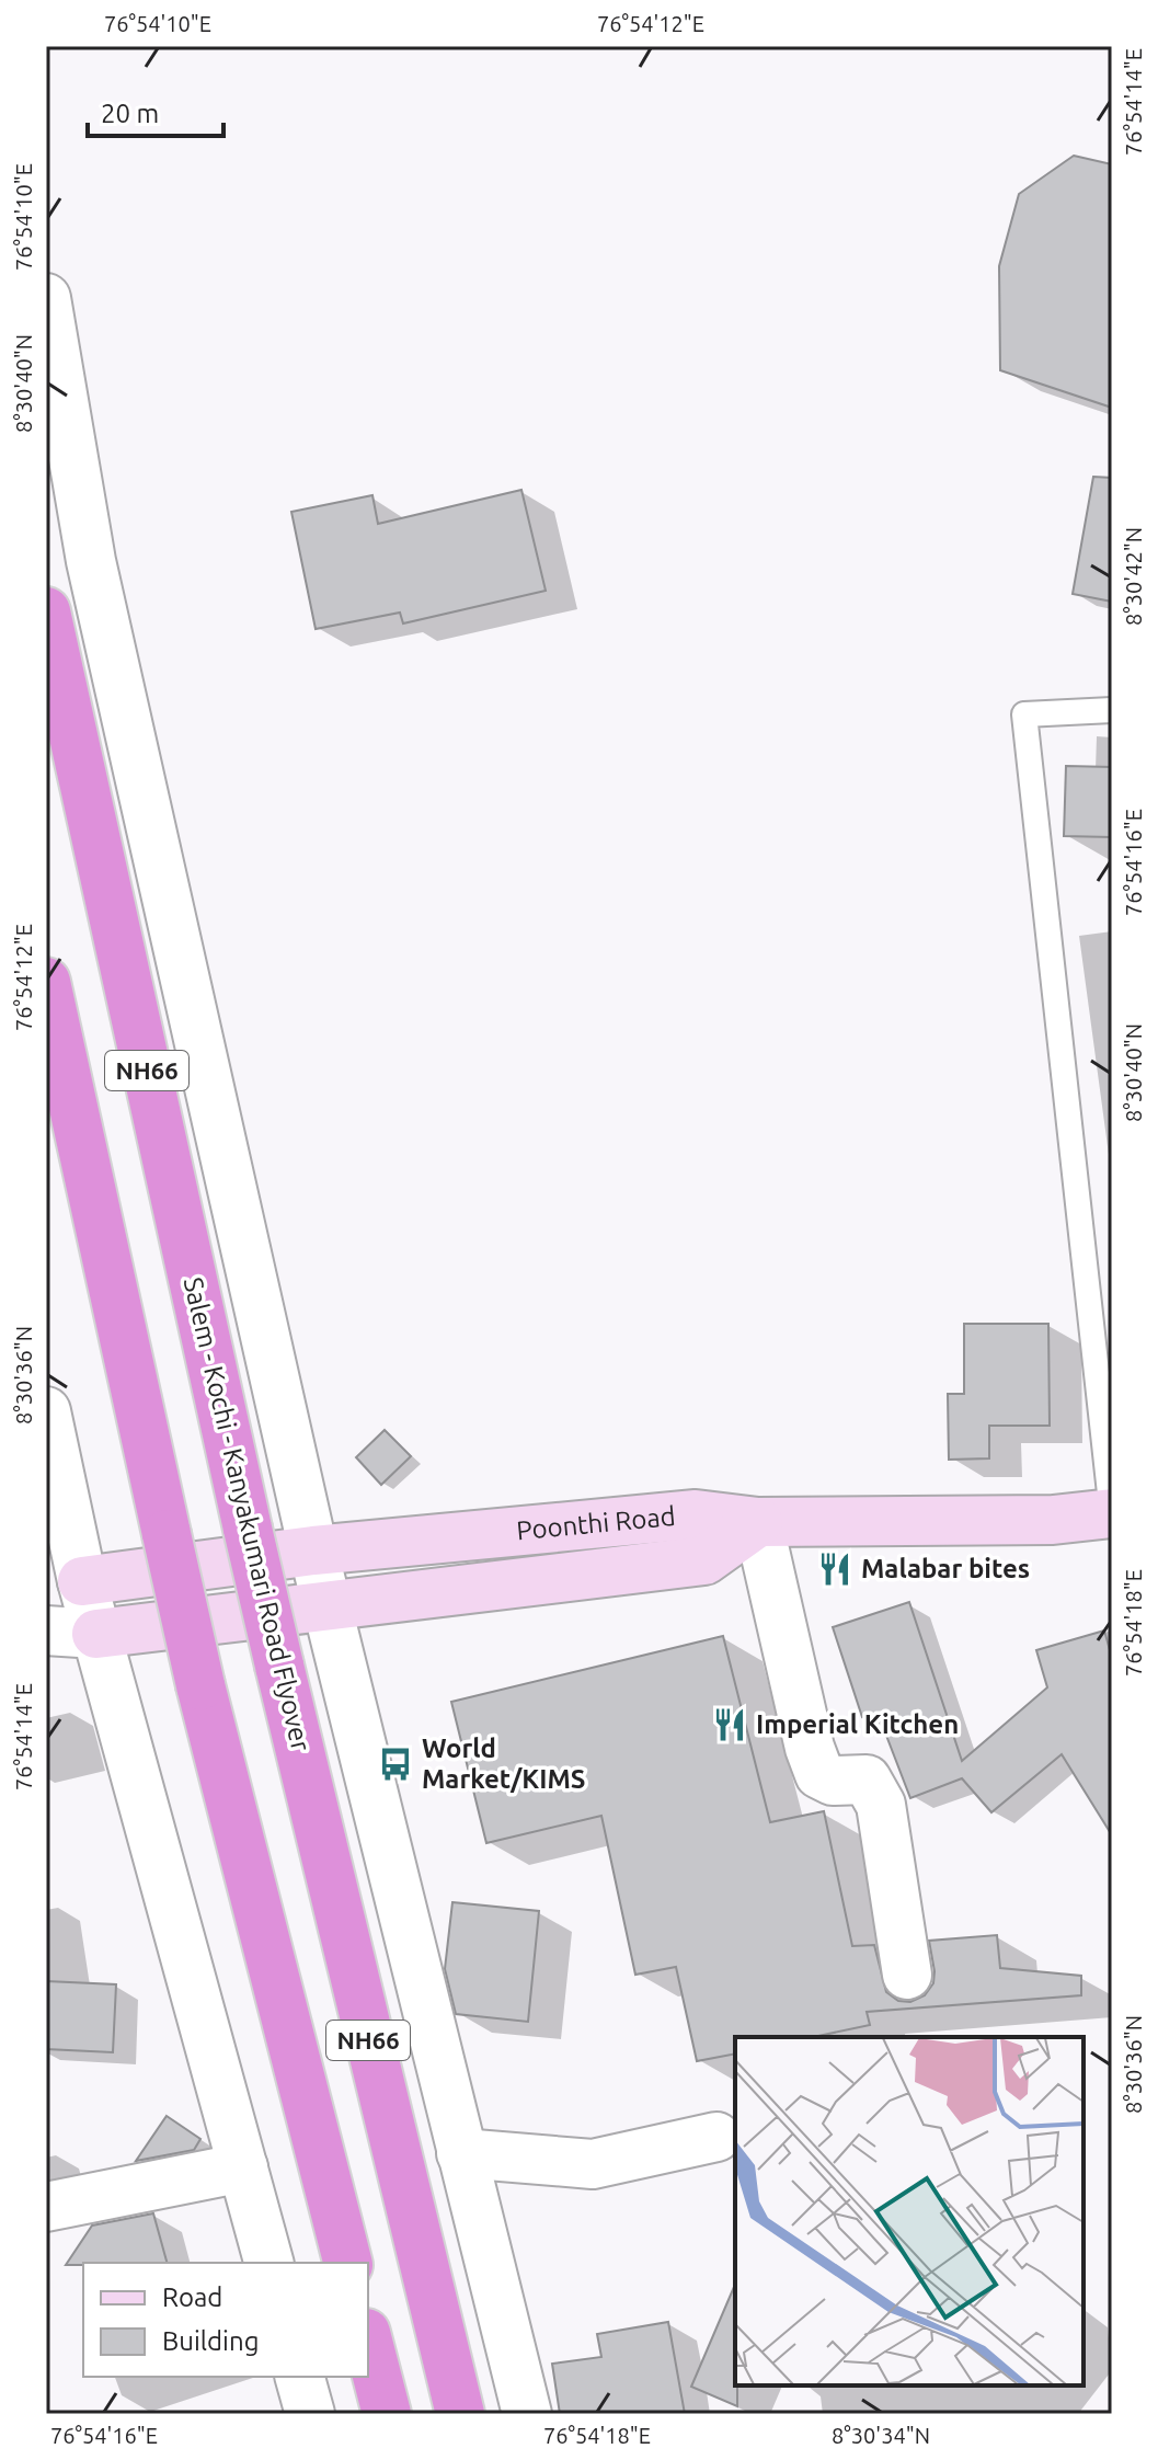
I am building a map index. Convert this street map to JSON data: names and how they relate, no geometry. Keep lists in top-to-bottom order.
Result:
{
  "streets": {
    "highway": ["NH66", "Salem - Kochi - Kanyakumari Road Flyover"],
    "main road": ["Poonthi Road"]
  },
  "places": {
    "restaurant": ["Malabar bites", "Imperial Kitchen"],
    "bus stop": ["World Market/KIMS"]
  },
  "legend": ["Road", "Building"],
  "scale_bar": "20 m",
  "coordinates": [
    "76°54'10\"E",
    "76°54'12\"E",
    "76°54'14\"E",
    "8°30'40\"N",
    "8°30'42\"N",
    "76°54'16\"E",
    "8°30'36\"N",
    "76°54'18\"E",
    "8°30'34\"N"
  ]
}
